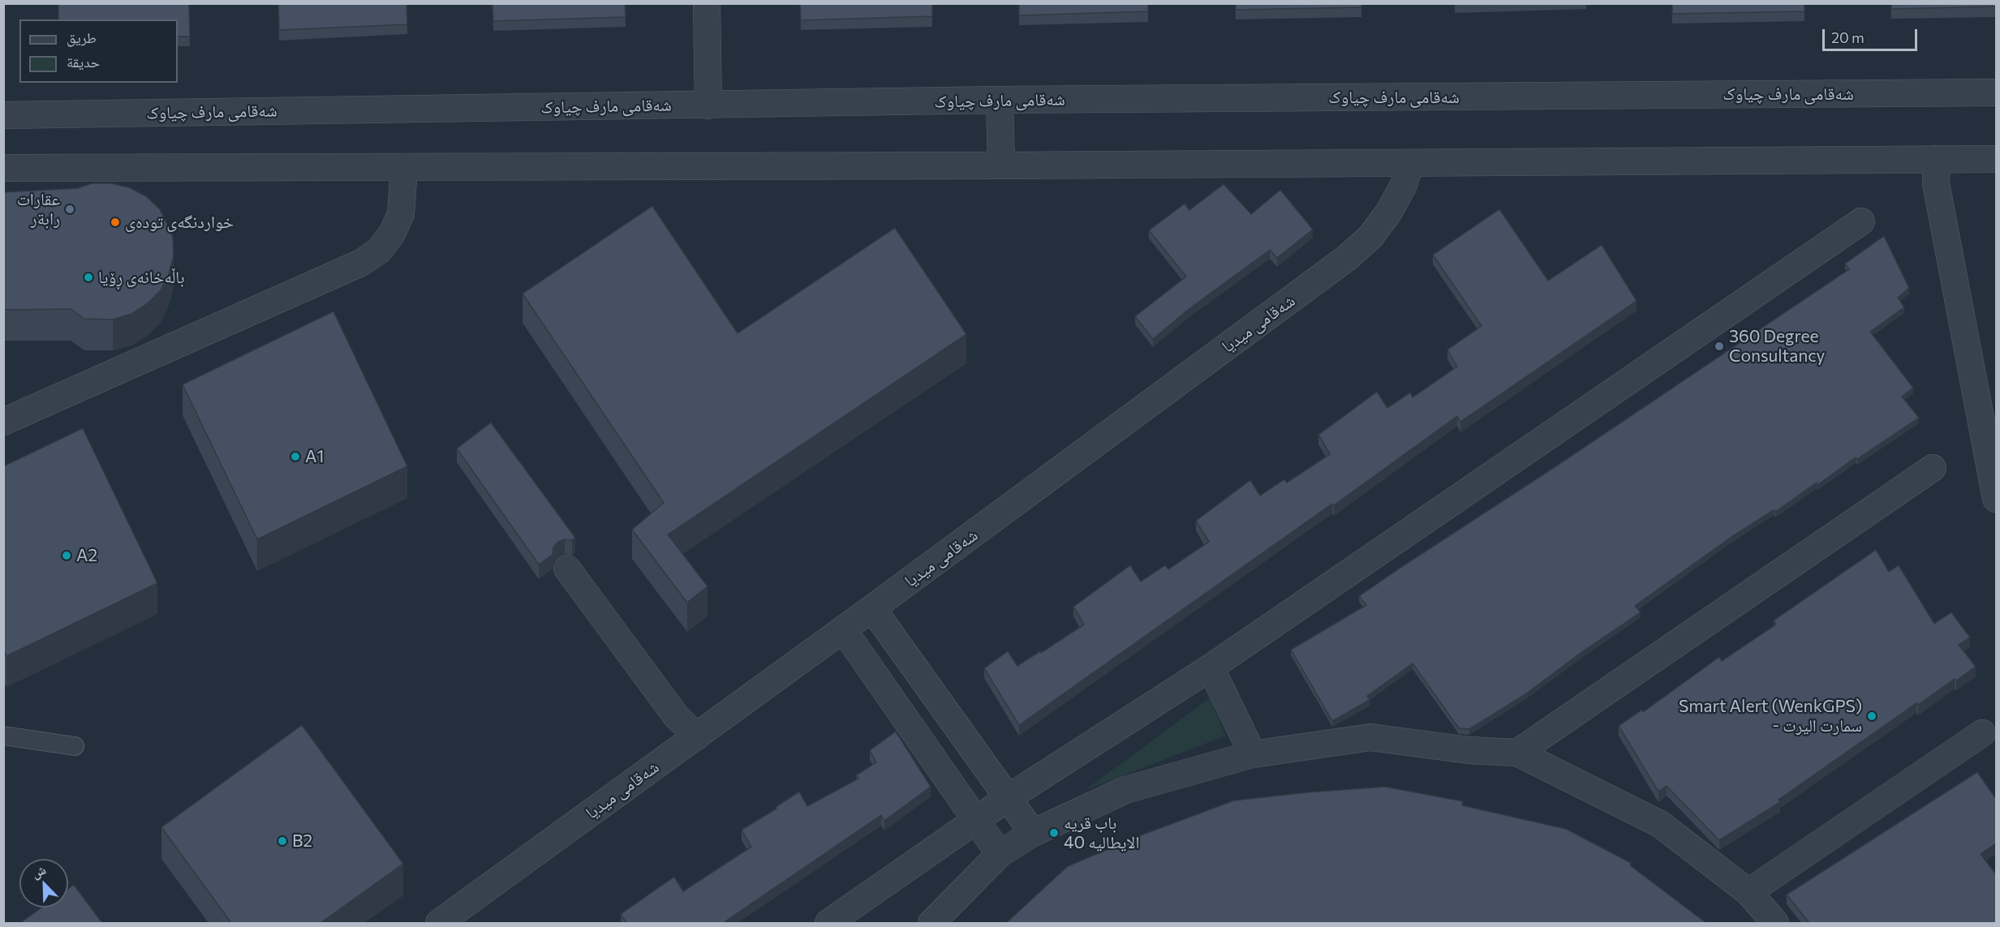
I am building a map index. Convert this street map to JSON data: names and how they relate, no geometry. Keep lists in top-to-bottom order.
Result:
{
  "streets": {
    "street": ["شەقامی مارف چیاوک", "شەقامی میدیا"]
  },
  "places": [
    "عقارات رابةر",
    "خواردنگەی تودەی",
    "باڵەخانەی ڕۆیا",
    "360 Degree Consultancy",
    "A1",
    "A2",
    "Smart Alert (WenkGPS) - سمارت اليرت",
    "باب قريه الايطاليه 40",
    "B2"
  ],
  "legend": ["طريق", "حديقة"],
  "scale_bar": "20 m",
  "north": "top left"
}
